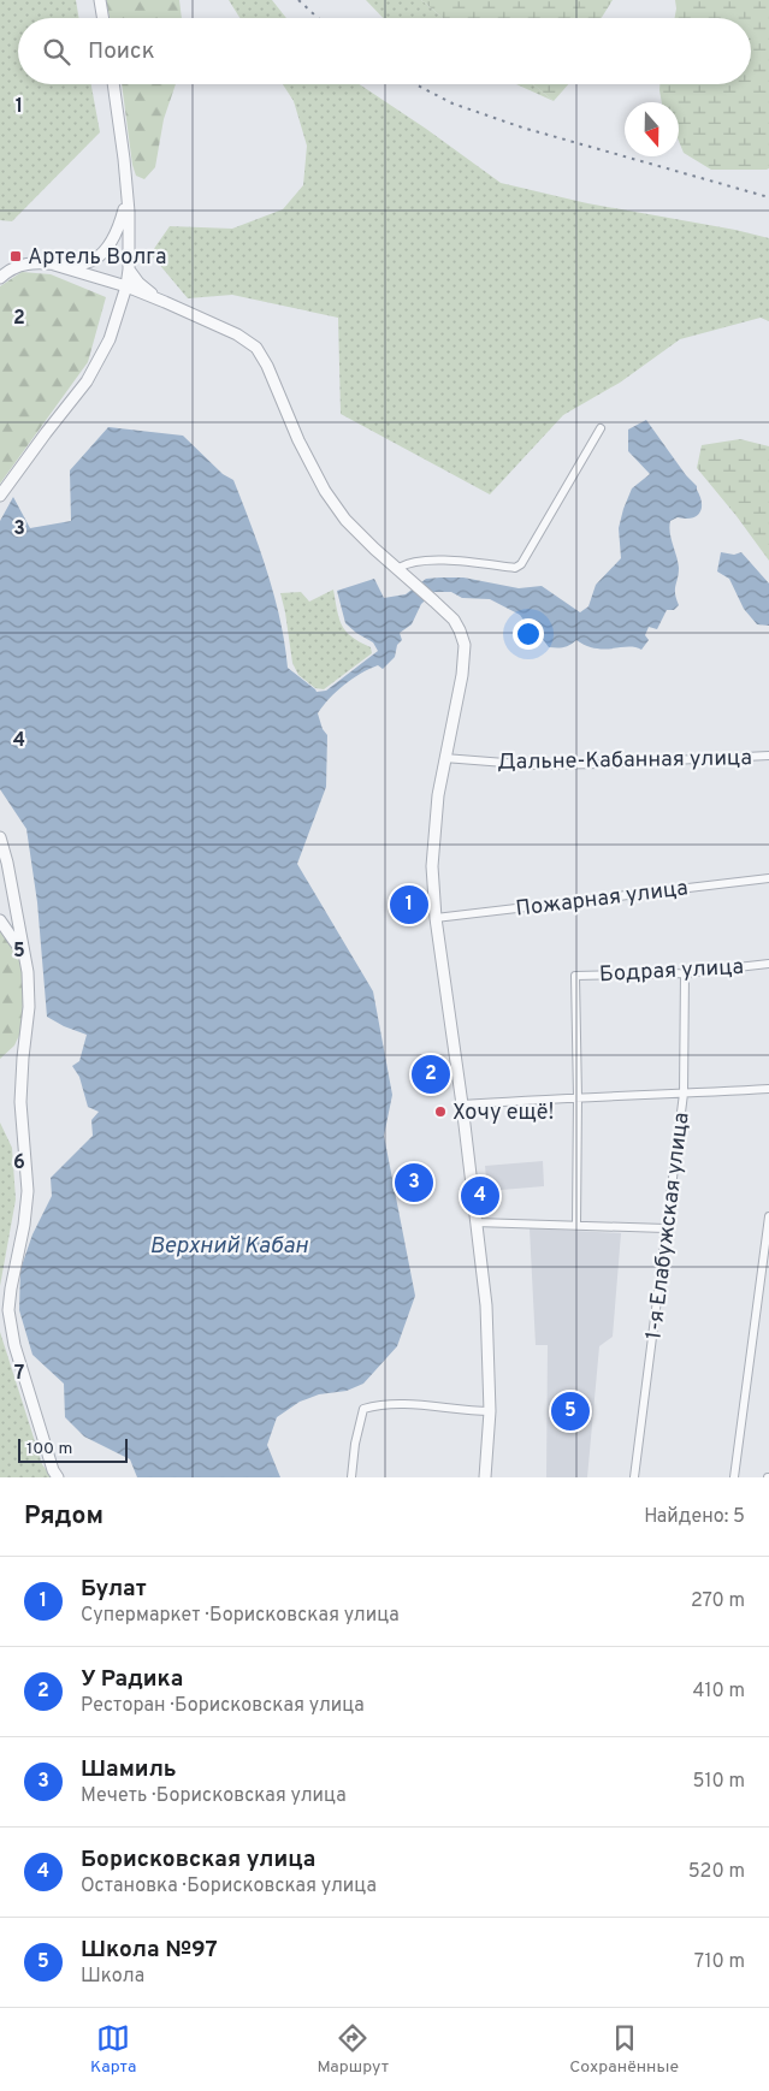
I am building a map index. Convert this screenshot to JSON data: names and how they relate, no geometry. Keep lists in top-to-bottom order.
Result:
{
  "streets": {
    "street": [
      "Дальне-Кабанная улица",
      "Пожарная улица",
      "Бодрая улица",
      "1-я Елабужская улица"
    ]
  },
  "crossings": [
    ["Бодрая улица", "1-я Елабужская улица"]
  ],
  "water": ["Верхний Кабан"],
  "places": {
    "transit": ["Артель Волга"],
    "other": ["Хочу ещё!"]
  },
  "scale_bar": "100 m",
  "north": "bottom",
  "page": {
    "search": "Поиск",
    "pins": [
      "1",
      "2",
      "3",
      "4",
      "5"
    ],
    "scale": "100 m",
    "heading": ["Рядом", "Найдено: 5"],
    "list": [
      {
        "mark": "1",
        "name": "Булат",
        "note": "Супермаркет · Борисковская улица",
        "value": "270 m"
      },
      {
        "mark": "2",
        "name": "У Радика",
        "note": "Ресторан · Борисковская улица",
        "value": "410 m"
      },
      {
        "mark": "3",
        "name": "Шамиль",
        "note": "Мечеть · Борисковская улица",
        "value": "510 m"
      },
      {
        "mark": "4",
        "name": "Борисковская улица",
        "note": "Остановка · Борисковская улица",
        "value": "520 m"
      },
      {
        "mark": "5",
        "name": "Школа №97",
        "note": "Школа",
        "value": "710 m"
      }
    ],
    "nav": ["Карта", "Маршрут", "Сохранённые"]
  },
  "grid": {
    "rows": [
      "1",
      "2",
      "3",
      "4",
      "5",
      "6",
      "7"
    ]
  }
}
